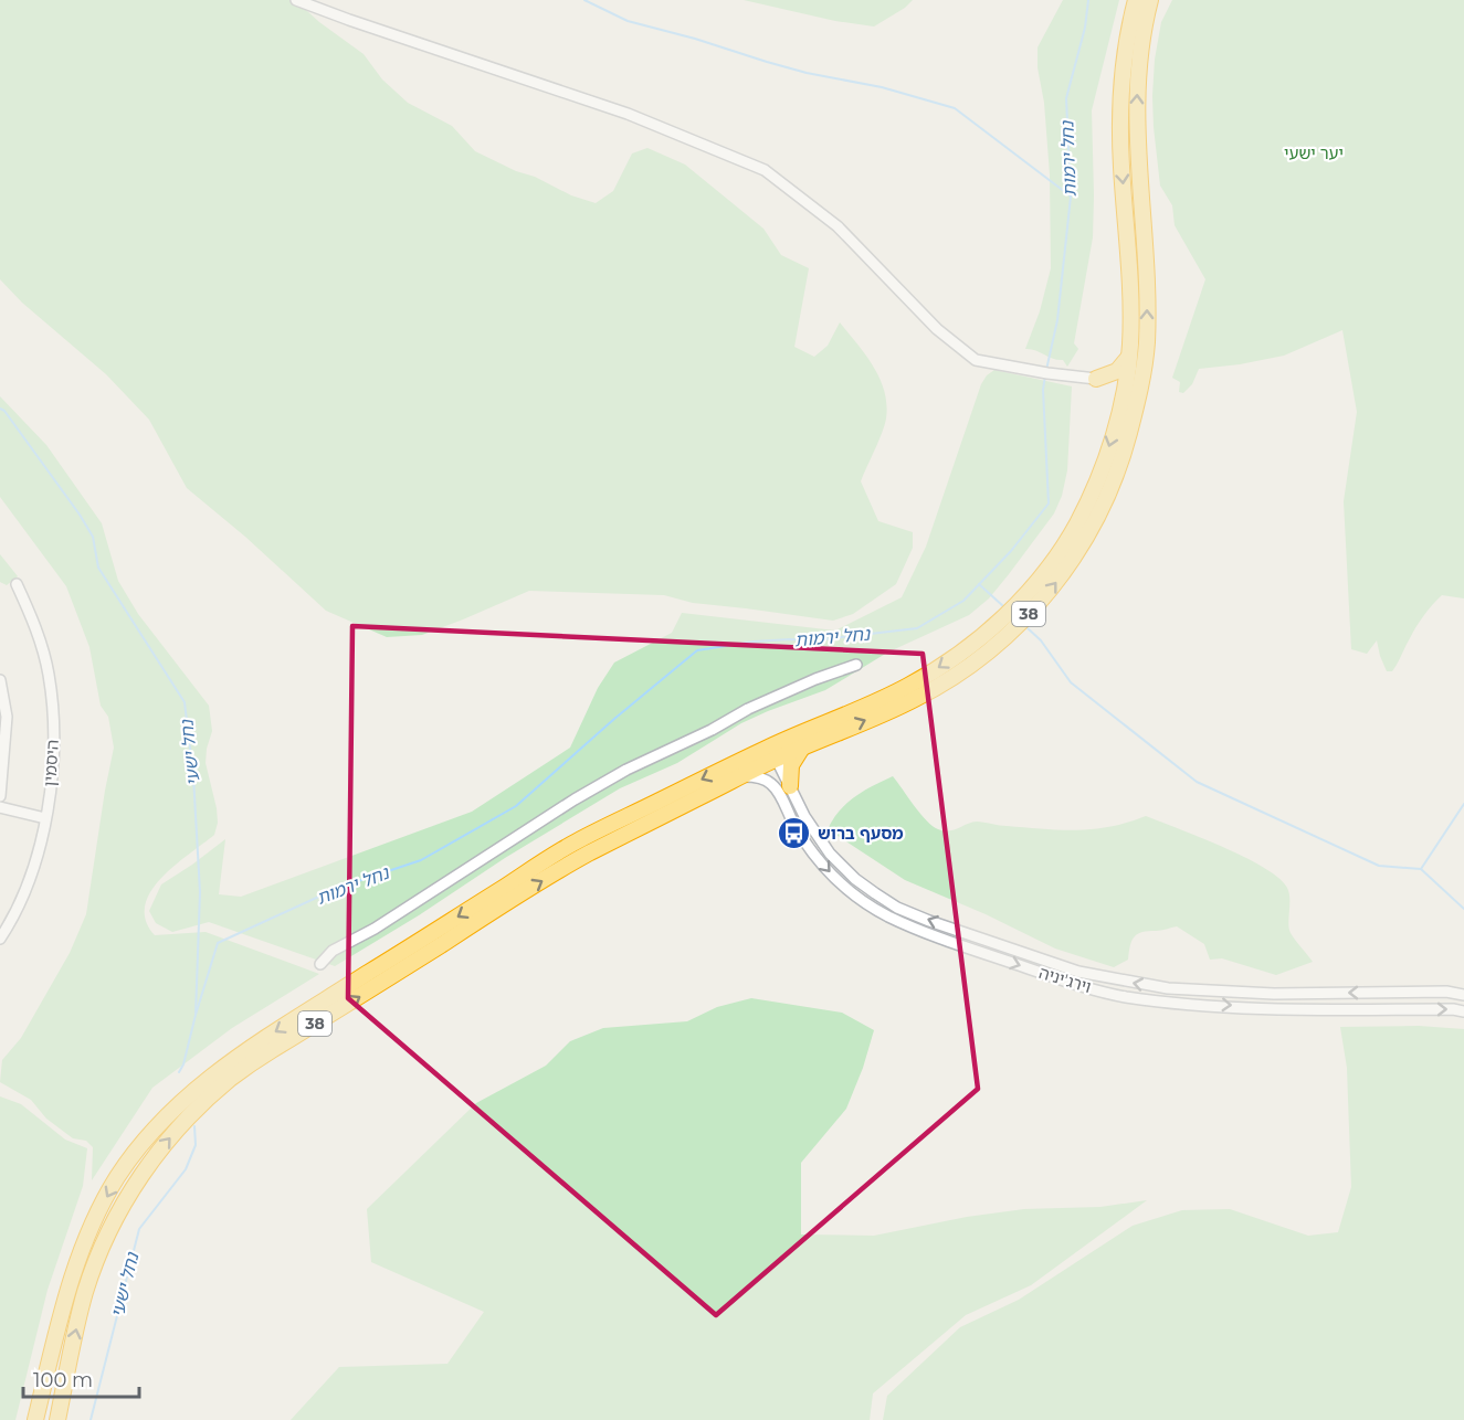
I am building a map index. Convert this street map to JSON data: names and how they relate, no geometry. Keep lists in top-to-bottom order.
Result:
{
  "streets": {
    "highway": ["38"],
    "street": ["היסמין", "וירג'יניה"]
  },
  "crossings": [
    ["38", "וירג'יניה"]
  ],
  "water": ["נחל ירמות", "נחל ישעי"],
  "parks": ["יער ישעי"],
  "places": {
    "bus stop": ["מסעף ברוש"]
  },
  "scale_bar": "100 m"
}
